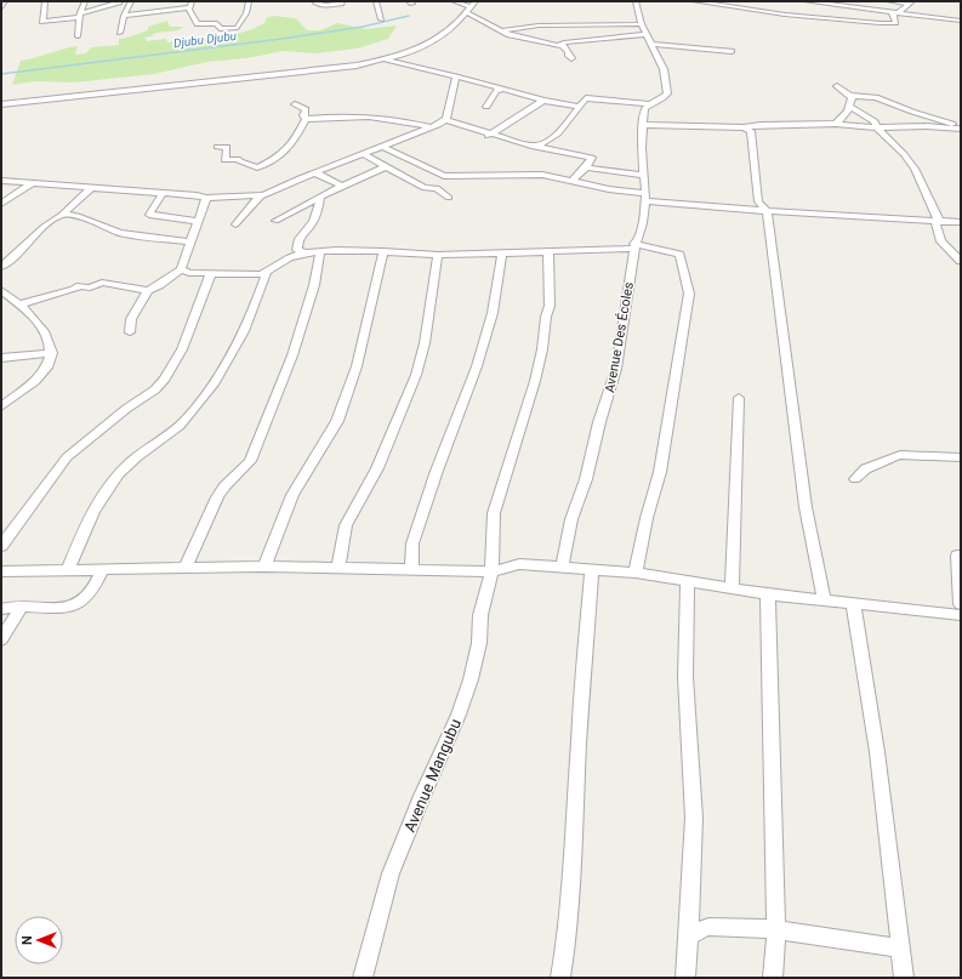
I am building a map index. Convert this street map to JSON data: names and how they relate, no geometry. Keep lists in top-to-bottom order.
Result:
{
  "streets": {
    "street": ["Avenue Des Écoles", "Avenue Mangubu"]
  },
  "water": ["Djubu Djubu"],
  "north": "left"
}
